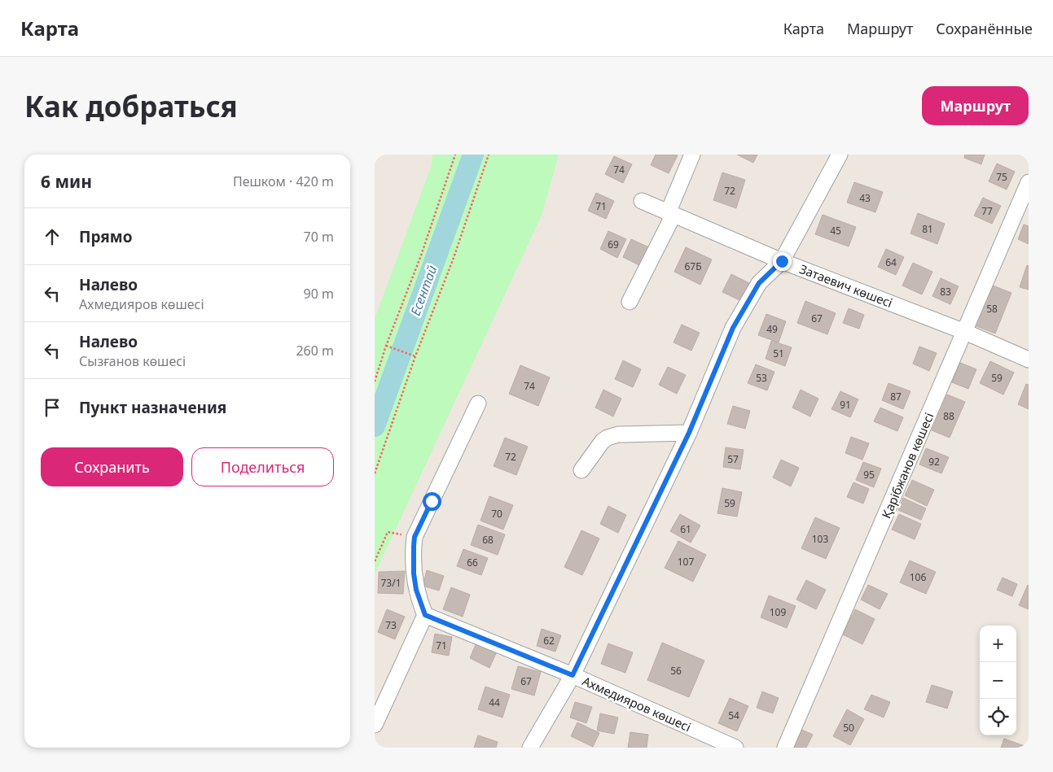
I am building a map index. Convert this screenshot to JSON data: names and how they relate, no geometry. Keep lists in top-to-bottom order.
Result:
{
  "streets": {
    "street": ["Затаевич көшесі", "Қарібжанов көшесі", "Ахмедияров көшесі"]
  },
  "crossings": [
    ["Затаевич көшесі", "Қарібжанов көшесі"]
  ],
  "water": ["Есентай"],
  "house_numbers": [
    "74",
    "75",
    "72",
    "43",
    "71",
    "77",
    "81",
    "45",
    "69",
    "64",
    "67Б",
    "83",
    "58",
    "67",
    "49",
    "51",
    "53",
    "59",
    "74",
    "87",
    "91",
    "88",
    "72",
    "57",
    "92",
    "95",
    "59",
    "70",
    "61",
    "103",
    "68",
    "107",
    "66",
    "106",
    "73/1",
    "109",
    "73",
    "62",
    "71",
    "56",
    "67",
    "44",
    "54",
    "50"
  ],
  "page": {
    "header": "Карта",
    "nav": ["Карта", "Маршрут", "Сохранённые"],
    "buttons": [
      "Маршрут",
      ["Сохранить", "Поделиться"]
    ],
    "title": "Как добраться",
    "heading": ["6 мин", "Пешком · 420 m"],
    "list": [
      ["Прямо", "70 m"],
      ["Налево", "Ахмедияров көшесі", "90 m"],
      ["Налево", "Сызғанов көшесі", "260 m"],
      "Пункт назначения"
    ],
    "map_buttons": ["+", "−"]
  }
}
